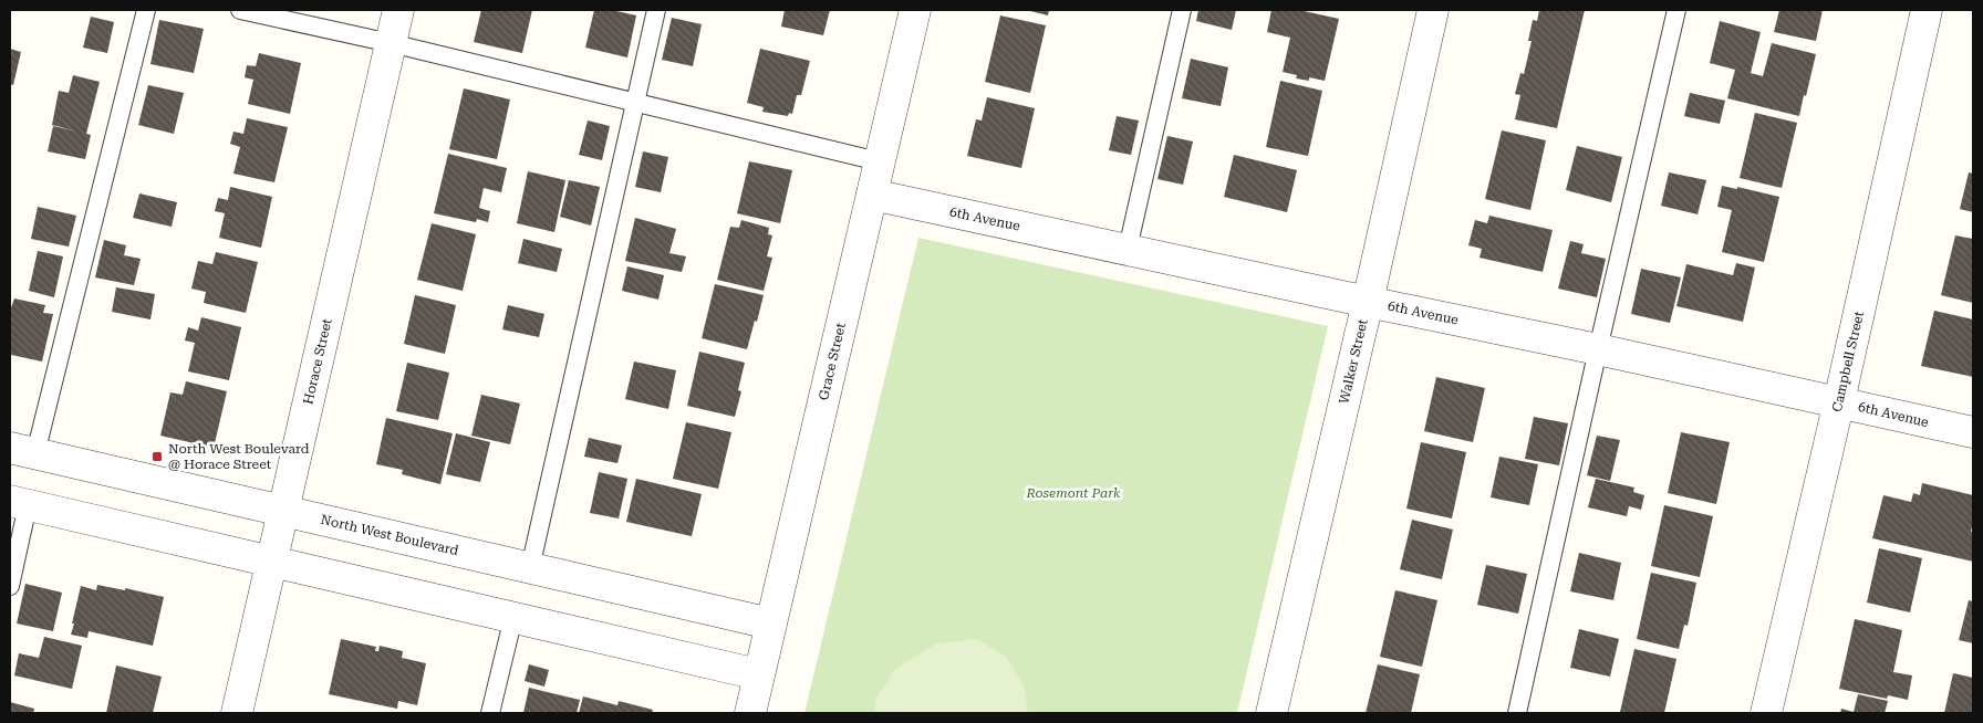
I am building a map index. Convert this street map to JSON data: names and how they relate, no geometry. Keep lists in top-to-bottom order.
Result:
{
  "streets": {
    "street": [
      "6th Avenue",
      "Horace Street",
      "Grace Street",
      "Walker Street",
      "Campbell Street",
      "North West Boulevard"
    ]
  },
  "crossings": [
    ["6th Avenue", "Grace Street"],
    ["6th Avenue", "Walker Street"],
    ["6th Avenue", "Campbell Street"],
    ["Horace Street", "North West Boulevard"],
    ["Grace Street", "North West Boulevard"]
  ],
  "parks": ["Rosemont Park"],
  "places": {
    "transit": ["North West Boulevard @ Horace Street"]
  }
}
